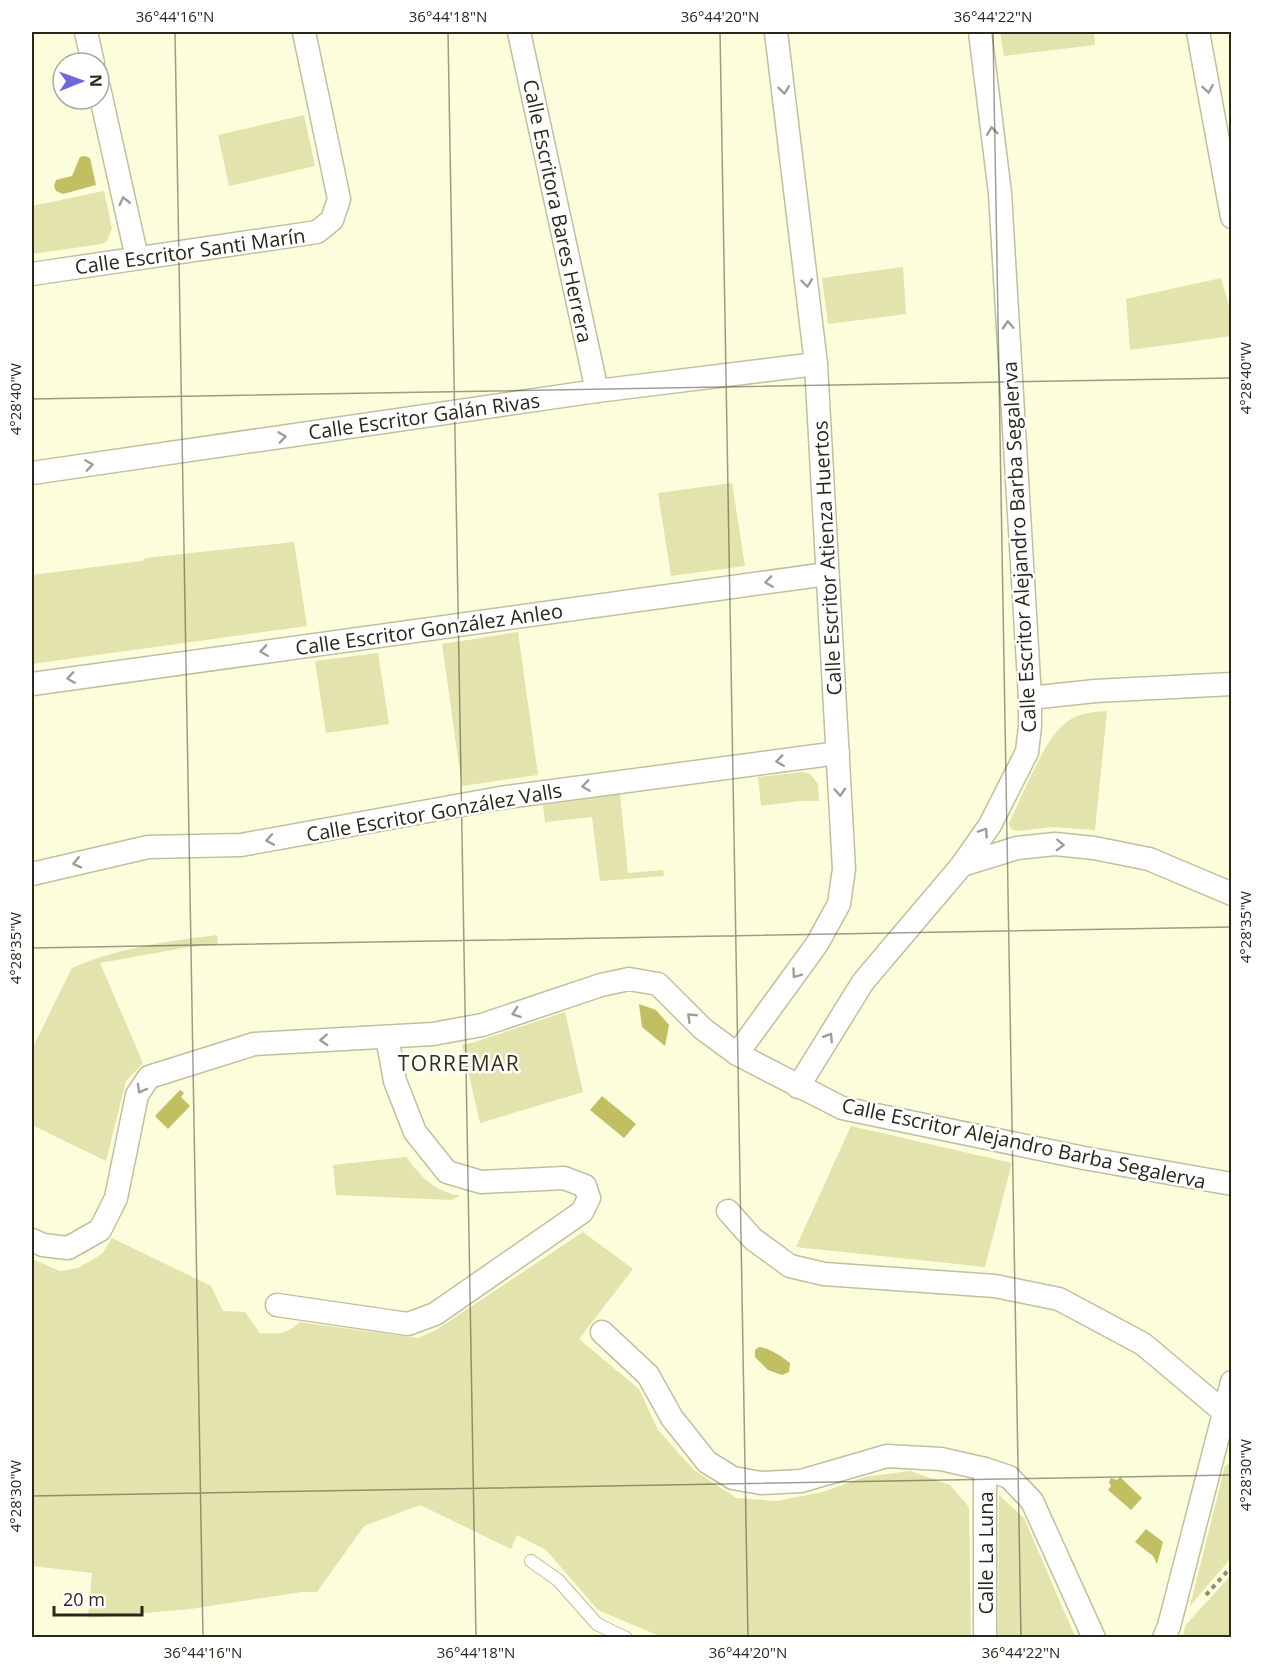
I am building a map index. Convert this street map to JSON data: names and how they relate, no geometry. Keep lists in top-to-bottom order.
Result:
{
  "streets": {
    "street": [
      "Calle Escritora Bares Herrera",
      "Calle Escritor Santi Marín",
      "Calle Escritor Galán Rivas",
      "Calle Escritor Alejandro Barba Segalerva",
      "Calle Escritor Atienza Huertos",
      "Calle Escritor González Anleo",
      "Calle Escritor González Valls",
      "Calle La Luna"
    ]
  },
  "crossings": [
    ["Calle Escritora Bares Herrera", "Calle Escritor Galán Rivas"],
    ["Calle Escritor Galán Rivas", "Calle Escritor Atienza Huertos"],
    ["Calle Escritor Atienza Huertos", "Calle Escritor González Anleo"],
    ["Calle Escritor Atienza Huertos", "Calle Escritor González Valls"]
  ],
  "one_way": [
    "Calle Escritor Galán Rivas",
    "Calle Escritor Alejandro Barba Segalerva",
    "Calle Escritor Atienza Huertos",
    "Calle Escritor González Anleo",
    "Calle Escritor González Valls"
  ],
  "districts": ["TORREMAR"],
  "scale_bar": "20 m",
  "north": "right",
  "coordinates": [
    "36°44'16\"N",
    "36°44'18\"N",
    "36°44'20\"N",
    "36°44'22\"N",
    "4°28'40\"W",
    "4°28'35\"W",
    "4°28'30\"W"
  ]
}
